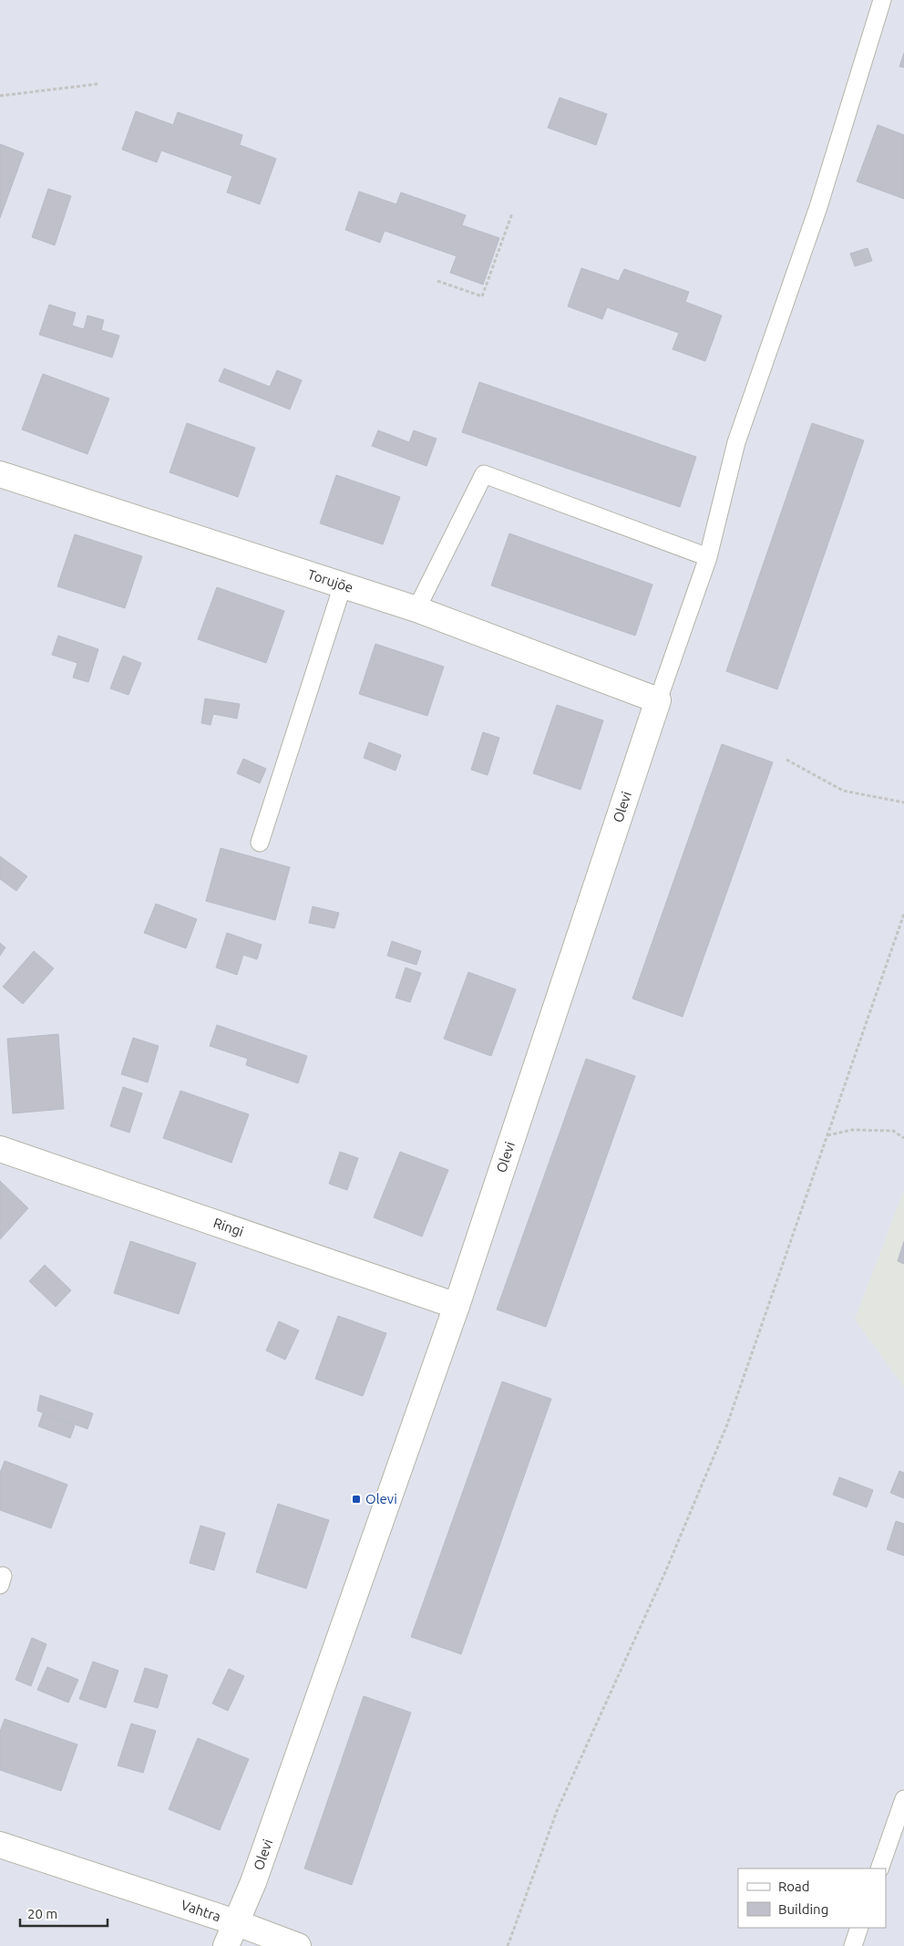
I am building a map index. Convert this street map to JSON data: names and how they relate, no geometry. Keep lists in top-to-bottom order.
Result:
{
  "streets": {
    "street": [
      "Torujõe",
      "Olevi",
      "Ringi",
      "Vahtra"
    ]
  },
  "crossings": [
    ["Torujõe", "Olevi"],
    ["Olevi", "Ringi"],
    ["Olevi", "Vahtra"]
  ],
  "places": {
    "transit": ["Olevi"]
  },
  "legend": ["Road", "Building"],
  "scale_bar": "20 m"
}
